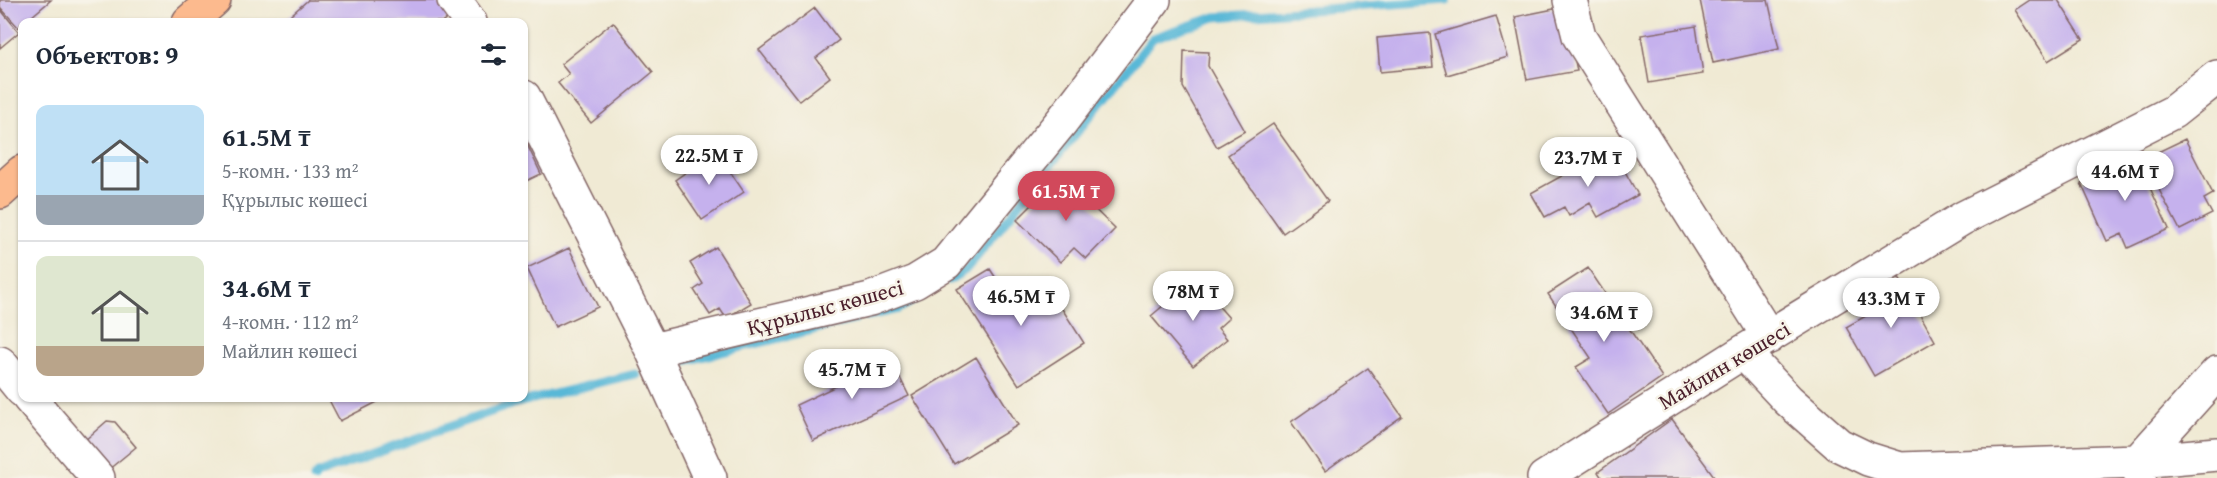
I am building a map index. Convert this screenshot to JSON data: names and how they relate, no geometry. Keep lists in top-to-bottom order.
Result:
{
  "streets": {
    "street": ["Құрылыс көшесі", "Майлин көшесі"]
  },
  "page": {
    "heading": "Объектов: 9",
    "list": [
      {
        "name": "61.5M ₸",
        "note": "5-комн. · 133 m² · Құрылыс көшесі"
      },
      {
        "name": "34.6M ₸",
        "note": "4-комн. · 112 m² · Майлин көшесі"
      }
    ],
    "price": [
      "22.5M ₸",
      "23.7M ₸",
      "44.6M ₸",
      "61.5M ₸",
      "78M ₸",
      "46.5M ₸",
      "43.3M ₸",
      "34.6M ₸",
      "45.7M ₸"
    ]
  }
}
